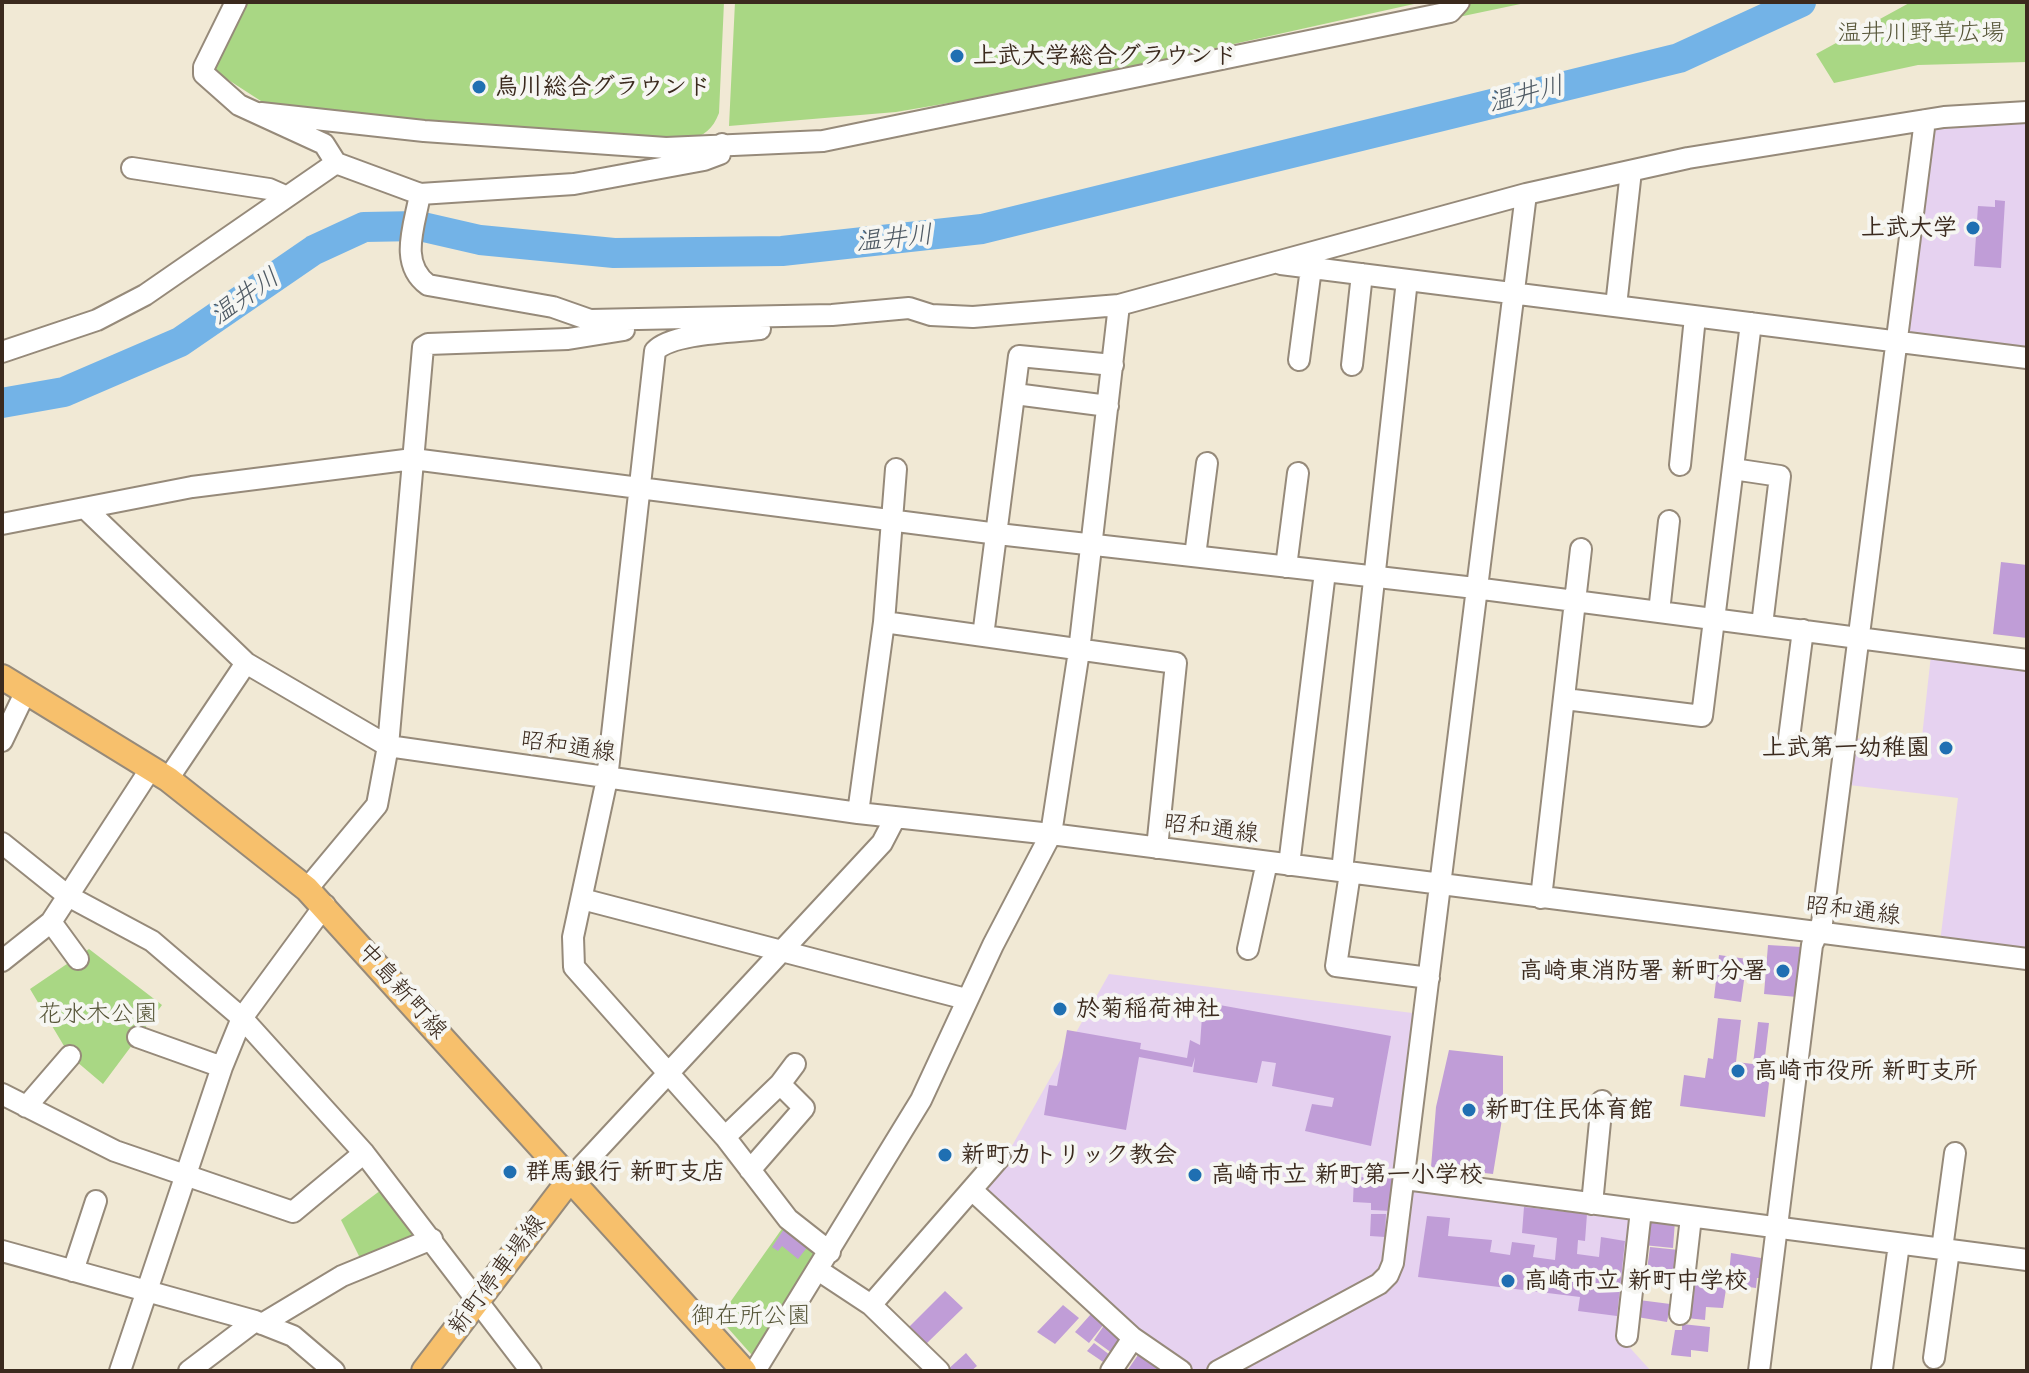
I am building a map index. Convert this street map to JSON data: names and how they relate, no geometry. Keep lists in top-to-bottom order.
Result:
{
  "streets": {
    "main road": ["中島新町線", "新町停車場線"],
    "street": ["昭和通線"]
  },
  "crossings": [
    ["中島新町線", "新町停車場線"]
  ],
  "water": ["温井川"],
  "parks": ["温井川野草広場", "花水木公園", "御在所公園"],
  "places": [
    "上武大学総合グラウンド",
    "烏川総合グラウンド",
    "上武大学",
    "上武第一幼稚園",
    "高崎東消防署 新町分署",
    "於菊稲荷神社",
    "高崎市役所 新町支所",
    "新町住民体育館",
    "新町カトリック教会",
    "群馬銀行 新町支店",
    "高崎市立 新町第一小学校",
    "高崎市立 新町中学校"
  ]
}
